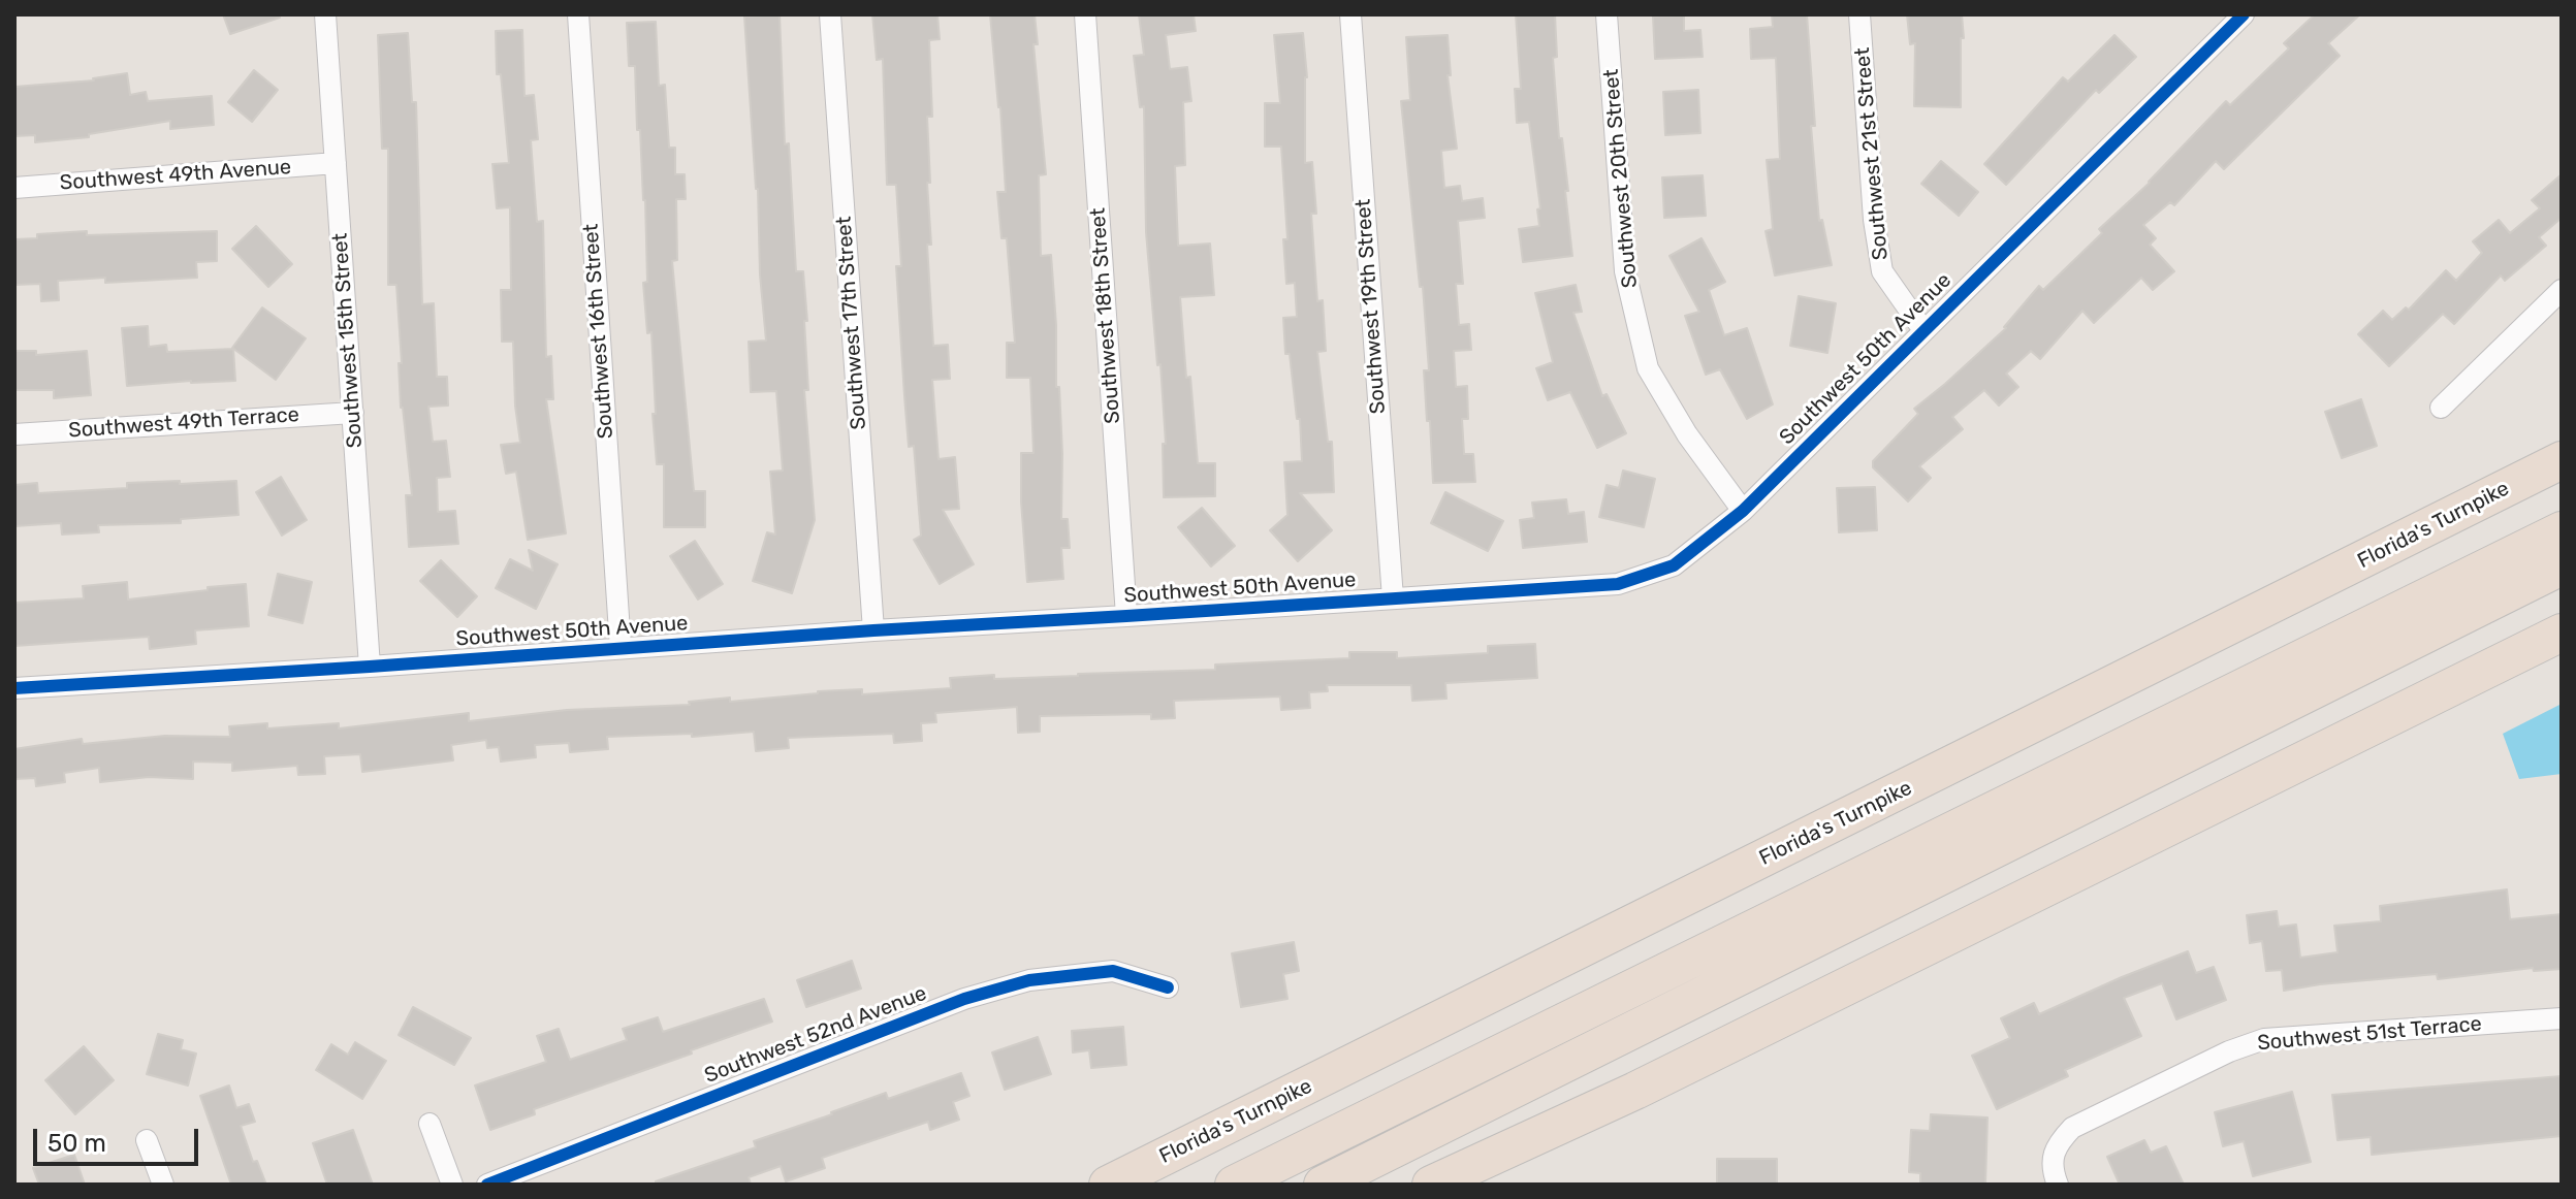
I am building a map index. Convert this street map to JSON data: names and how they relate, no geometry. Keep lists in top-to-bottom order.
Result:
{
  "streets": {
    "highway": ["Florida's Turnpike"],
    "street": [
      "Southwest 21st Street",
      "Southwest 49th Avenue",
      "Southwest 20th Street",
      "Southwest 19th Street",
      "Southwest 18th Street",
      "Southwest 17th Street",
      "Southwest 16th Street",
      "Southwest 15th Street",
      "Southwest 50th Avenue",
      "Southwest 49th Terrace",
      "Southwest 51st Terrace",
      "Southwest 52nd Avenue"
    ]
  },
  "crossings": [
    ["Southwest 21st Street", "Southwest 50th Avenue"],
    ["Southwest 49th Avenue", "Southwest 15th Street"],
    ["Southwest 20th Street", "Southwest 50th Avenue"],
    ["Southwest 19th Street", "Southwest 50th Avenue"],
    ["Southwest 18th Street", "Southwest 50th Avenue"],
    ["Southwest 17th Street", "Southwest 50th Avenue"],
    ["Southwest 16th Street", "Southwest 50th Avenue"],
    ["Southwest 15th Street", "Southwest 50th Avenue"],
    ["Southwest 15th Street", "Southwest 49th Terrace"]
  ],
  "scale_bar": "50 m"
}
